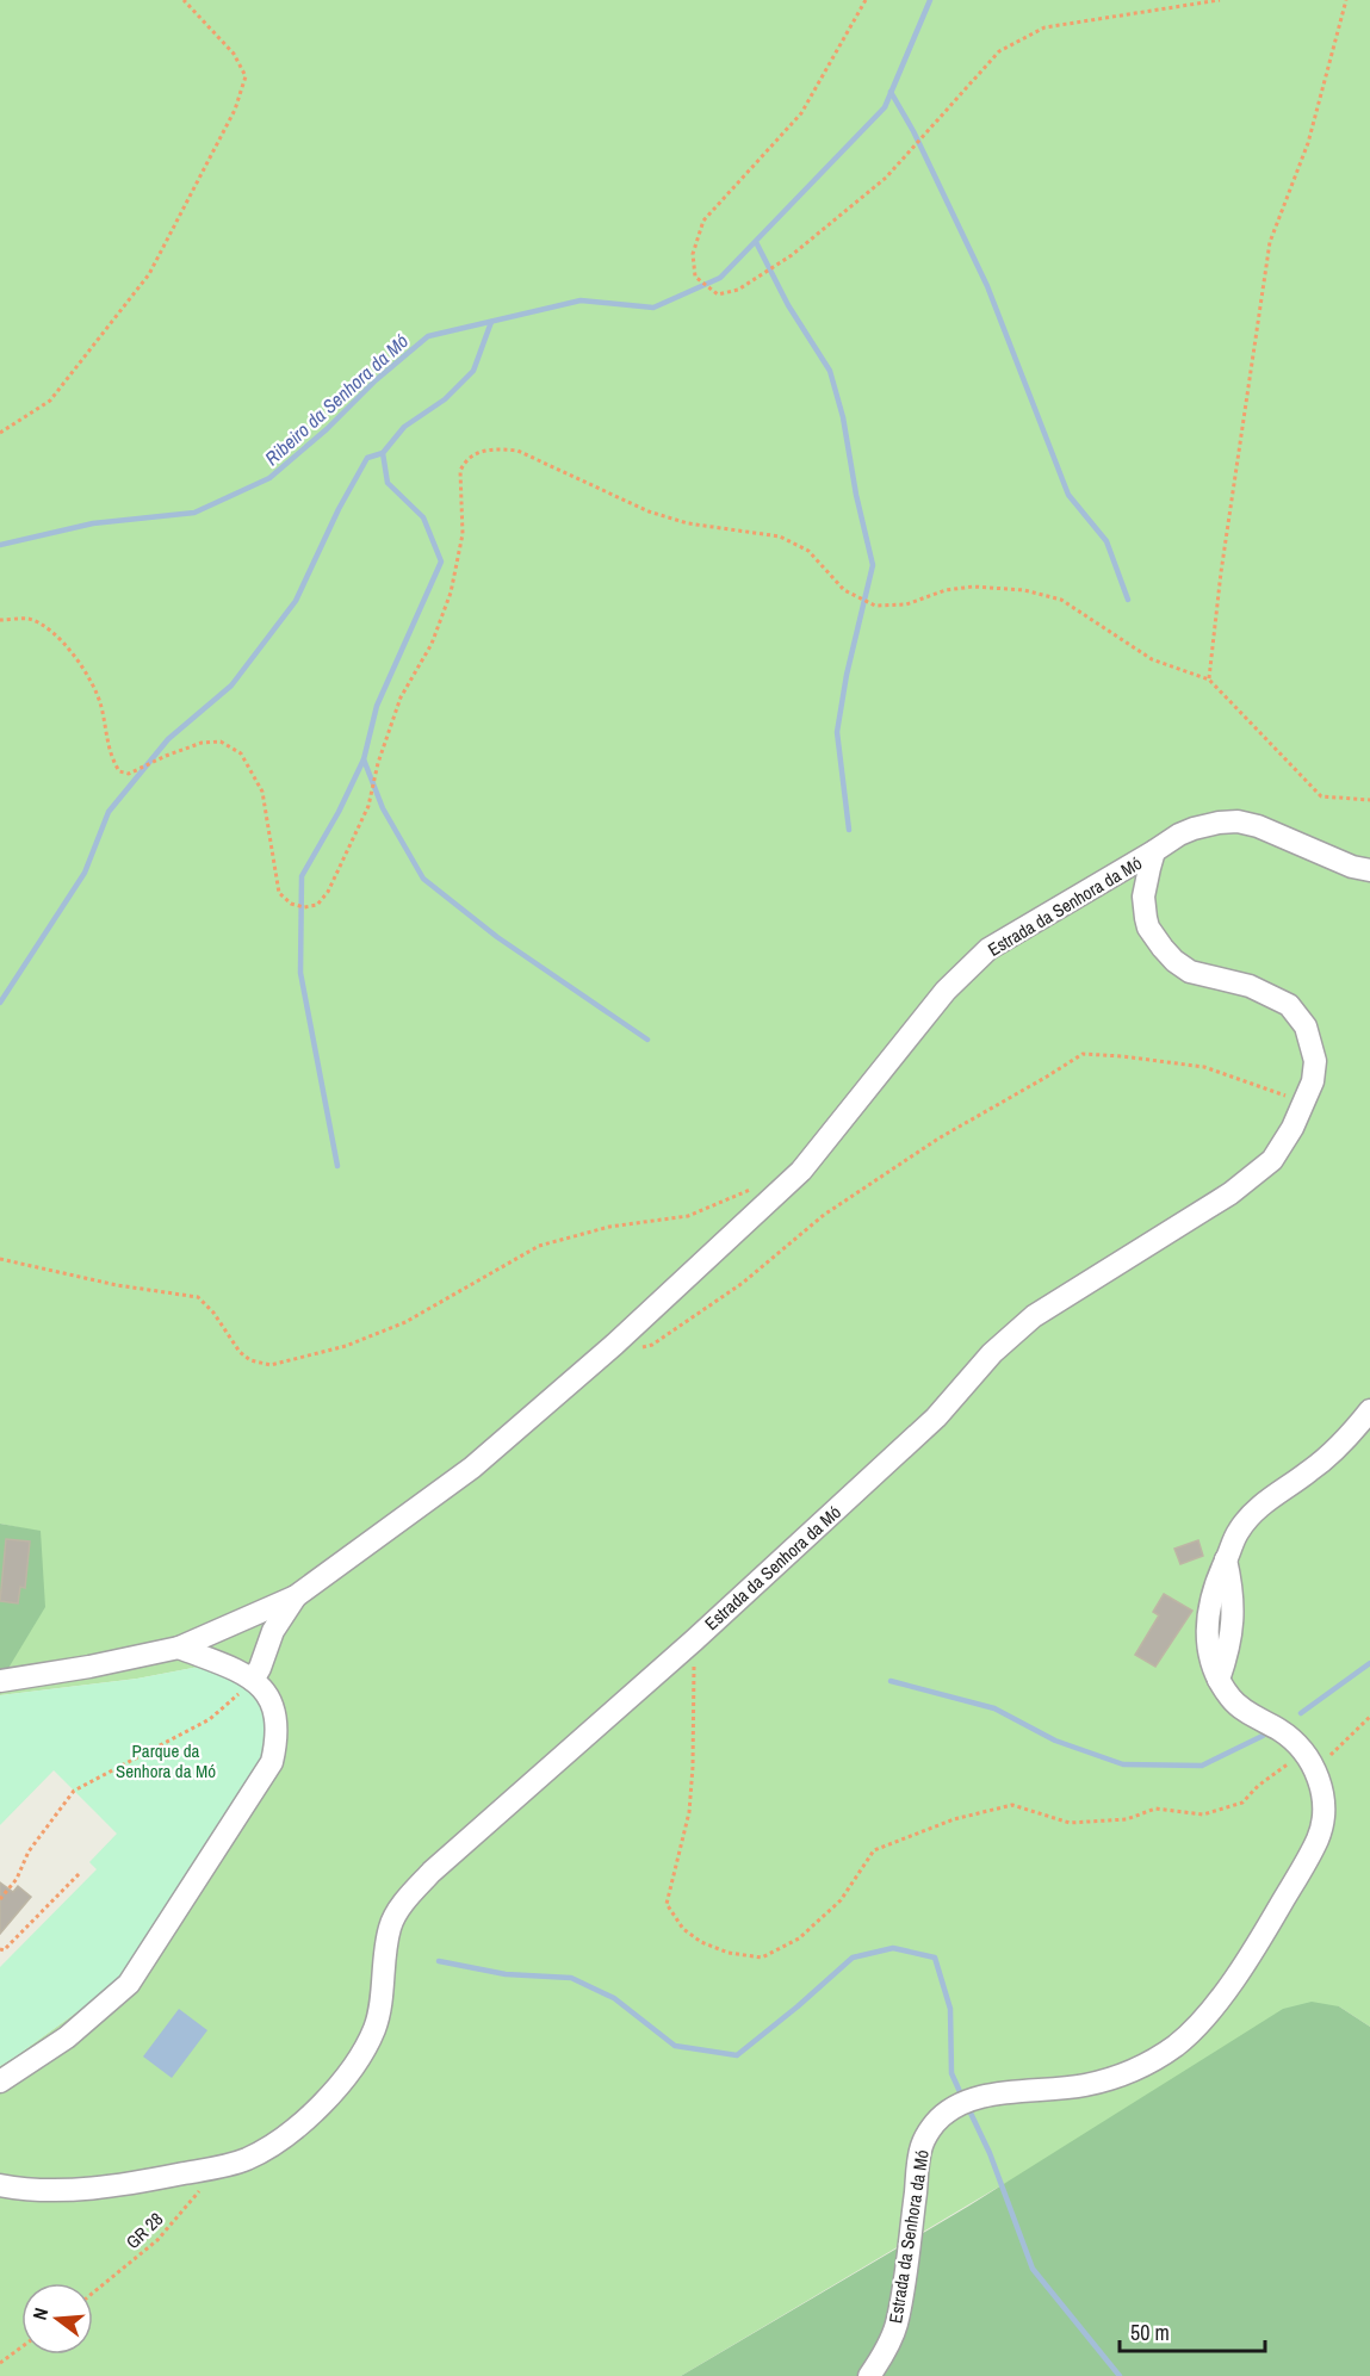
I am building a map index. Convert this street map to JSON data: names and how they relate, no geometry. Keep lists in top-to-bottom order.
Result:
{
  "streets": {
    "street": ["Estrada da Senhora da Mó"],
    "path": ["GR 28"]
  },
  "crossings": [
    ["Estrada da Senhora da Mó", "GR 28"]
  ],
  "water": ["Ribeiro da Senhora da Mó"],
  "parks": ["Parque da Senhora da Mó"],
  "scale_bar": "50 m",
  "north": "left"
}
